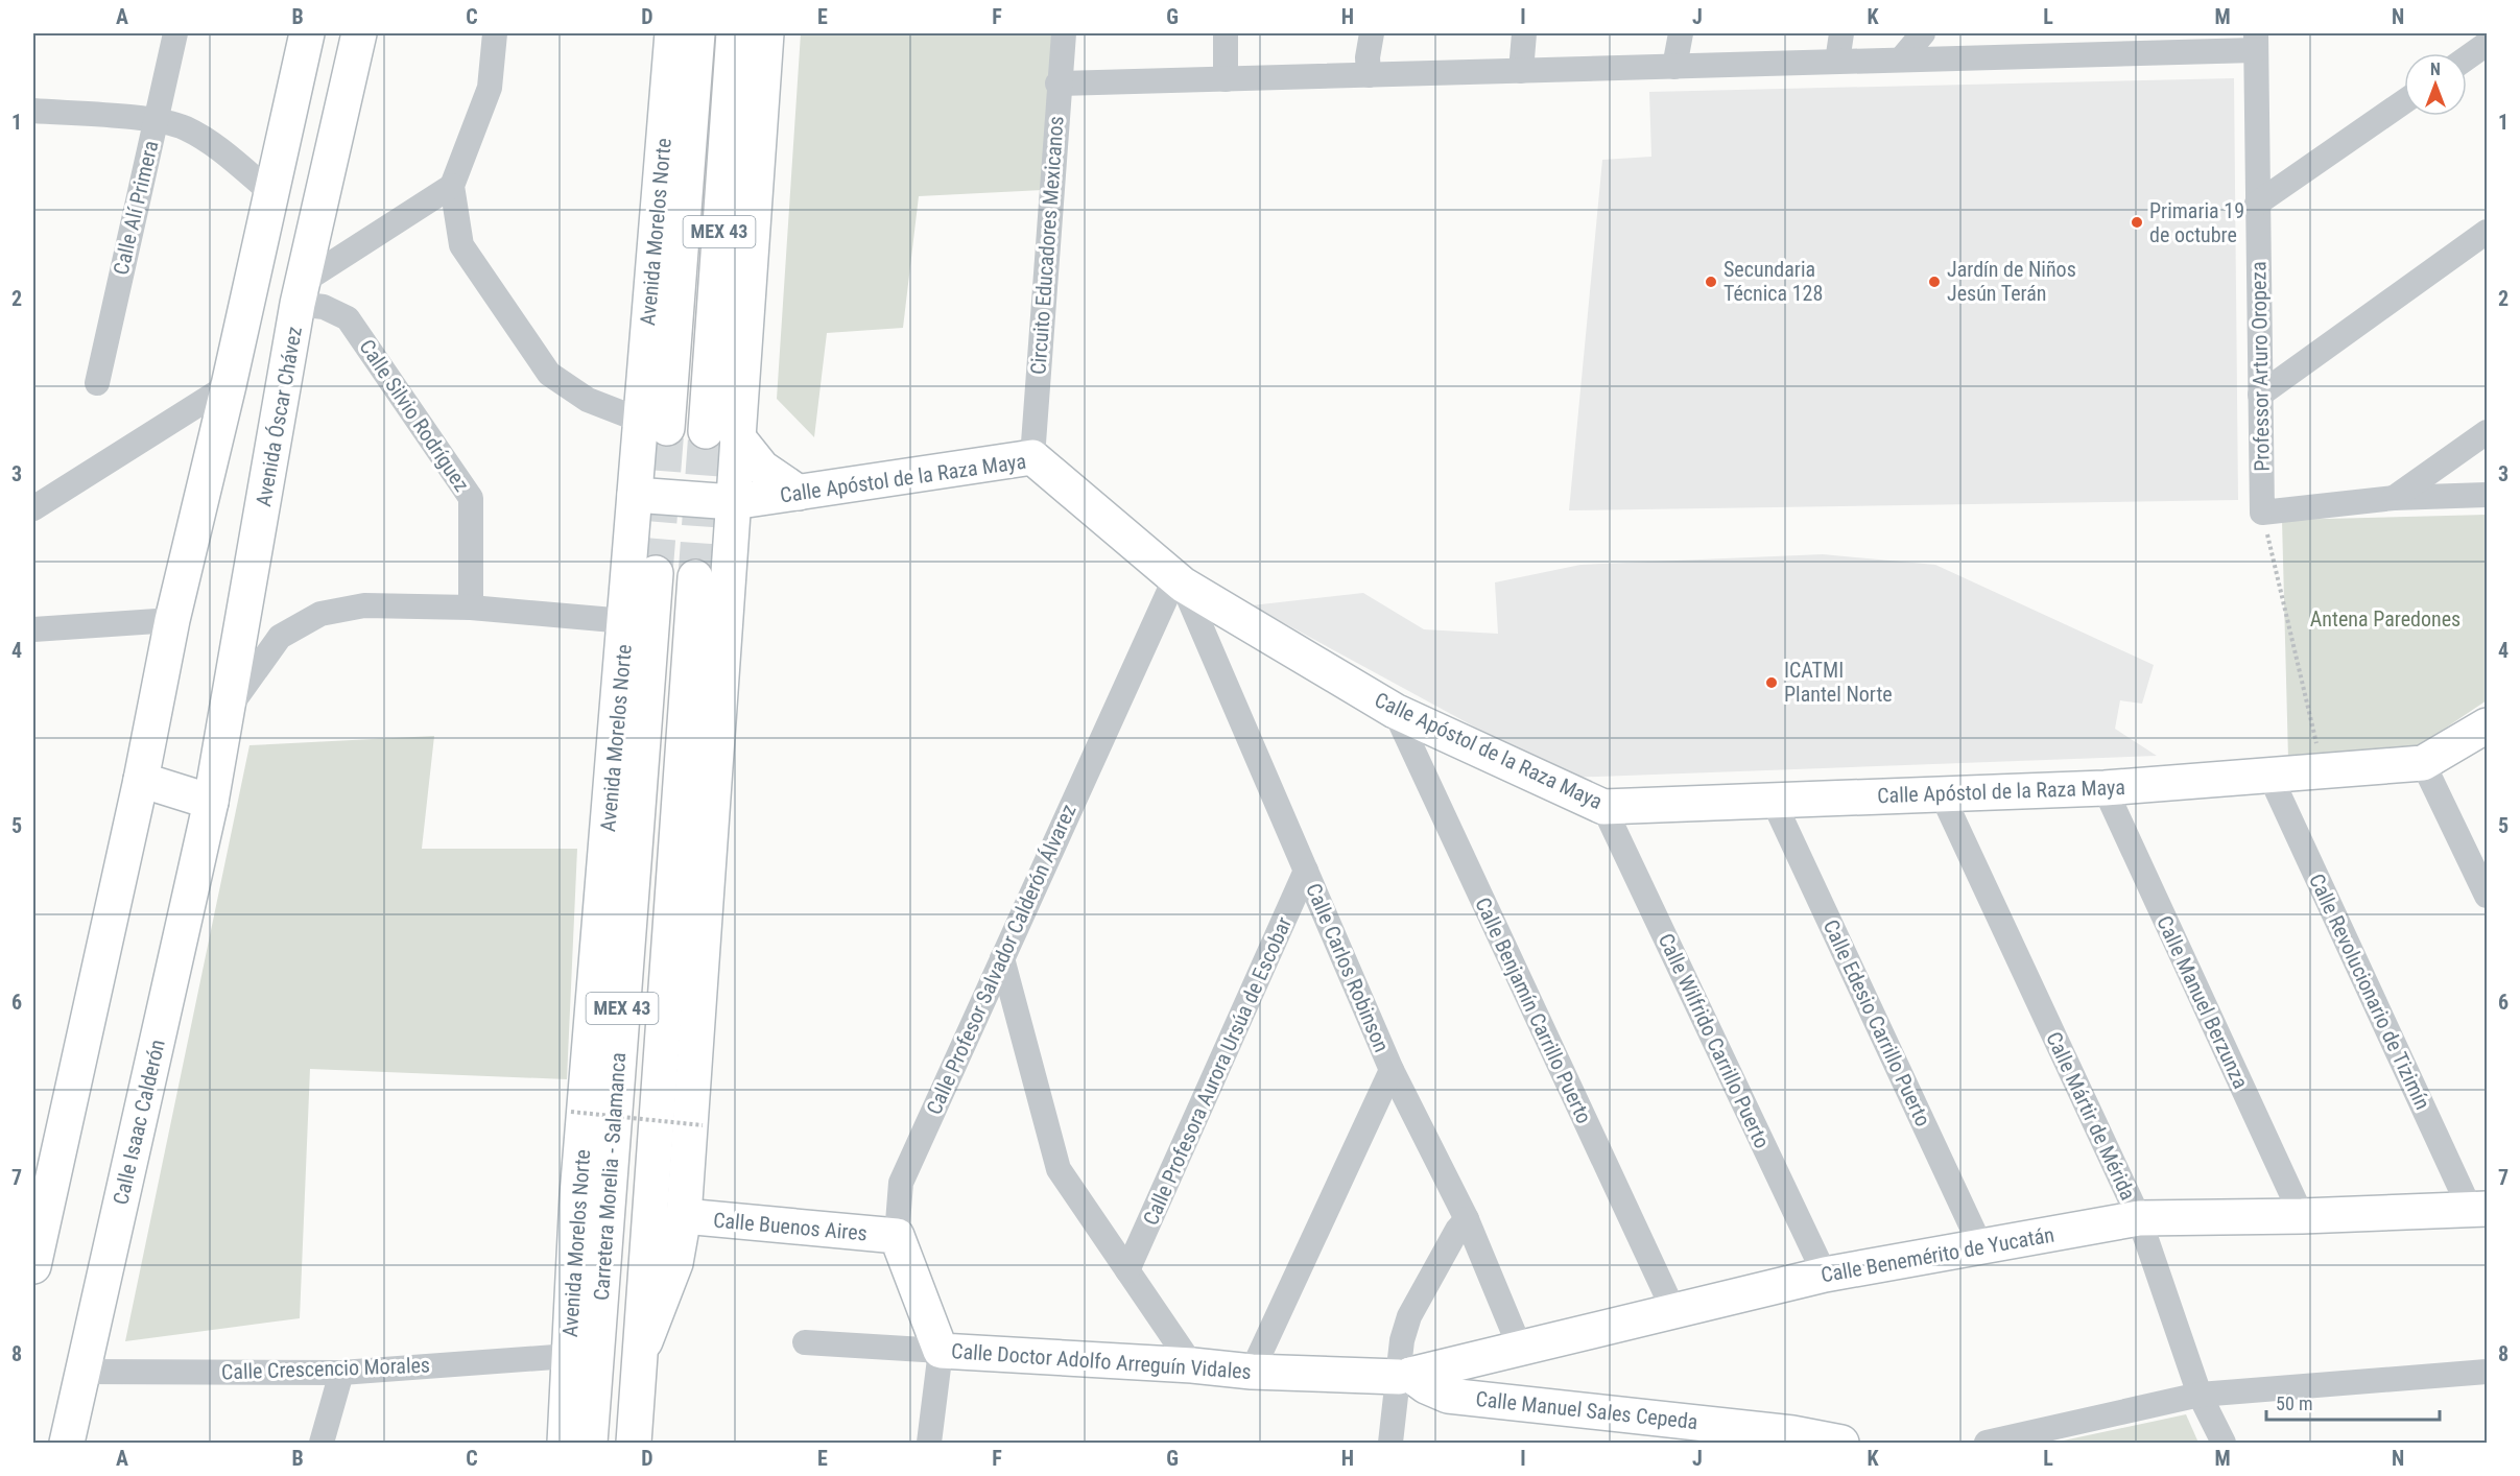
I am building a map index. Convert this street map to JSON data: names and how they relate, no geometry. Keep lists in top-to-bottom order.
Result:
{
  "streets": {
    "main road": [
      "Avenida Morelos Norte",
      "MEX 43",
      "Avenida Óscar Chávez",
      "Calle Apóstol de la Raza Maya",
      "Calle Profesor Salvador Calderón Álvarez",
      "Calle Isaac Calderón",
      "Carretera Morelia - Salamanca",
      "Calle Buenos Aires",
      "Calle Benemérito de Yucatán",
      "Calle Doctor Adolfo Arreguín Vidales",
      "Calle Manuel Sales Cepeda"
    ],
    "street": [
      "Calle Alí Primera",
      "Circuito Educadores Mexicanos",
      "Professor Arturo Oropeza",
      "Calle Silvio Rodríguez",
      "Calle Carlos Robinson",
      "Calle Revolucionario de Tizimín",
      "Calle Manuel Berzunza",
      "Calle Benjamín Carrillo Puerto",
      "Calle Edesio Carrillo Puerto",
      "Calle Wilfrido Carrillo Puerto",
      "Calle Profesora Aurora Ursúa de Escobar",
      "Calle Mártir de Mérida",
      "Calle Crescencio Morales"
    ]
  },
  "crossings": [
    ["Avenida Morelos Norte", "MEX 43"],
    ["Avenida Morelos Norte", "Calle Apóstol de la Raza Maya"],
    ["Avenida Morelos Norte", "Calle Crescencio Morales"],
    ["Circuito Educadores Mexicanos", "Calle Apóstol de la Raza Maya"],
    ["Calle Silvio Rodríguez", "Avenida Óscar Chávez"],
    ["Avenida Óscar Chávez", "Calle Isaac Calderón"],
    ["Calle Apóstol de la Raza Maya", "Calle Profesor Salvador Calderón Álvarez"],
    ["Calle Apóstol de la Raza Maya", "Calle Carlos Robinson"],
    ["Calle Apóstol de la Raza Maya", "Calle Revolucionario de Tizimín"],
    ["Calle Apóstol de la Raza Maya", "Calle Manuel Berzunza"],
    ["Calle Apóstol de la Raza Maya", "Calle Benjamín Carrillo Puerto"],
    ["Calle Apóstol de la Raza Maya", "Calle Edesio Carrillo Puerto"],
    ["Calle Apóstol de la Raza Maya", "Calle Wilfrido Carrillo Puerto"],
    ["Calle Apóstol de la Raza Maya", "Calle Mártir de Mérida"],
    ["Calle Profesor Salvador Calderón Álvarez", "Calle Carlos Robinson"],
    ["Calle Profesor Salvador Calderón Álvarez", "Calle Buenos Aires"],
    ["Calle Profesor Salvador Calderón Álvarez", "Calle Doctor Adolfo Arreguín Vidales"],
    ["Calle Carlos Robinson", "Calle Profesora Aurora Ursúa de Escobar"],
    ["Calle Carlos Robinson", "Calle Benemérito de Yucatán"],
    ["Calle Revolucionario de Tizimín", "Calle Benemérito de Yucatán"],
    ["Calle Manuel Berzunza", "Calle Benemérito de Yucatán"],
    ["Calle Benjamín Carrillo Puerto", "Calle Benemérito de Yucatán"],
    ["Calle Edesio Carrillo Puerto", "Calle Benemérito de Yucatán"],
    ["Calle Wilfrido Carrillo Puerto", "Calle Benemérito de Yucatán"],
    ["Calle Mártir de Mérida", "Calle Benemérito de Yucatán"],
    ["Calle Isaac Calderón", "Calle Crescencio Morales"],
    ["Calle Benemérito de Yucatán", "Calle Doctor Adolfo Arreguín Vidales"],
    ["Calle Benemérito de Yucatán", "Calle Manuel Sales Cepeda"],
    ["Calle Doctor Adolfo Arreguín Vidales", "Calle Manuel Sales Cepeda"]
  ],
  "parks": ["Antena Paredones"],
  "places": [
    "Primaria 19 de octubre",
    "Secundaria Técnica 128",
    "Jardín de Niños Jesún Terán",
    "ICATMI Plantel Norte"
  ],
  "scale_bar": "50 m",
  "north": "top",
  "grid": {
    "columns": [
      "A",
      "B",
      "C",
      "D",
      "E",
      "F",
      "G",
      "H",
      "I",
      "J",
      "K",
      "L",
      "M",
      "N"
    ],
    "rows": [
      "1",
      "2",
      "3",
      "4",
      "5",
      "6",
      "7",
      "8"
    ]
  }
}
